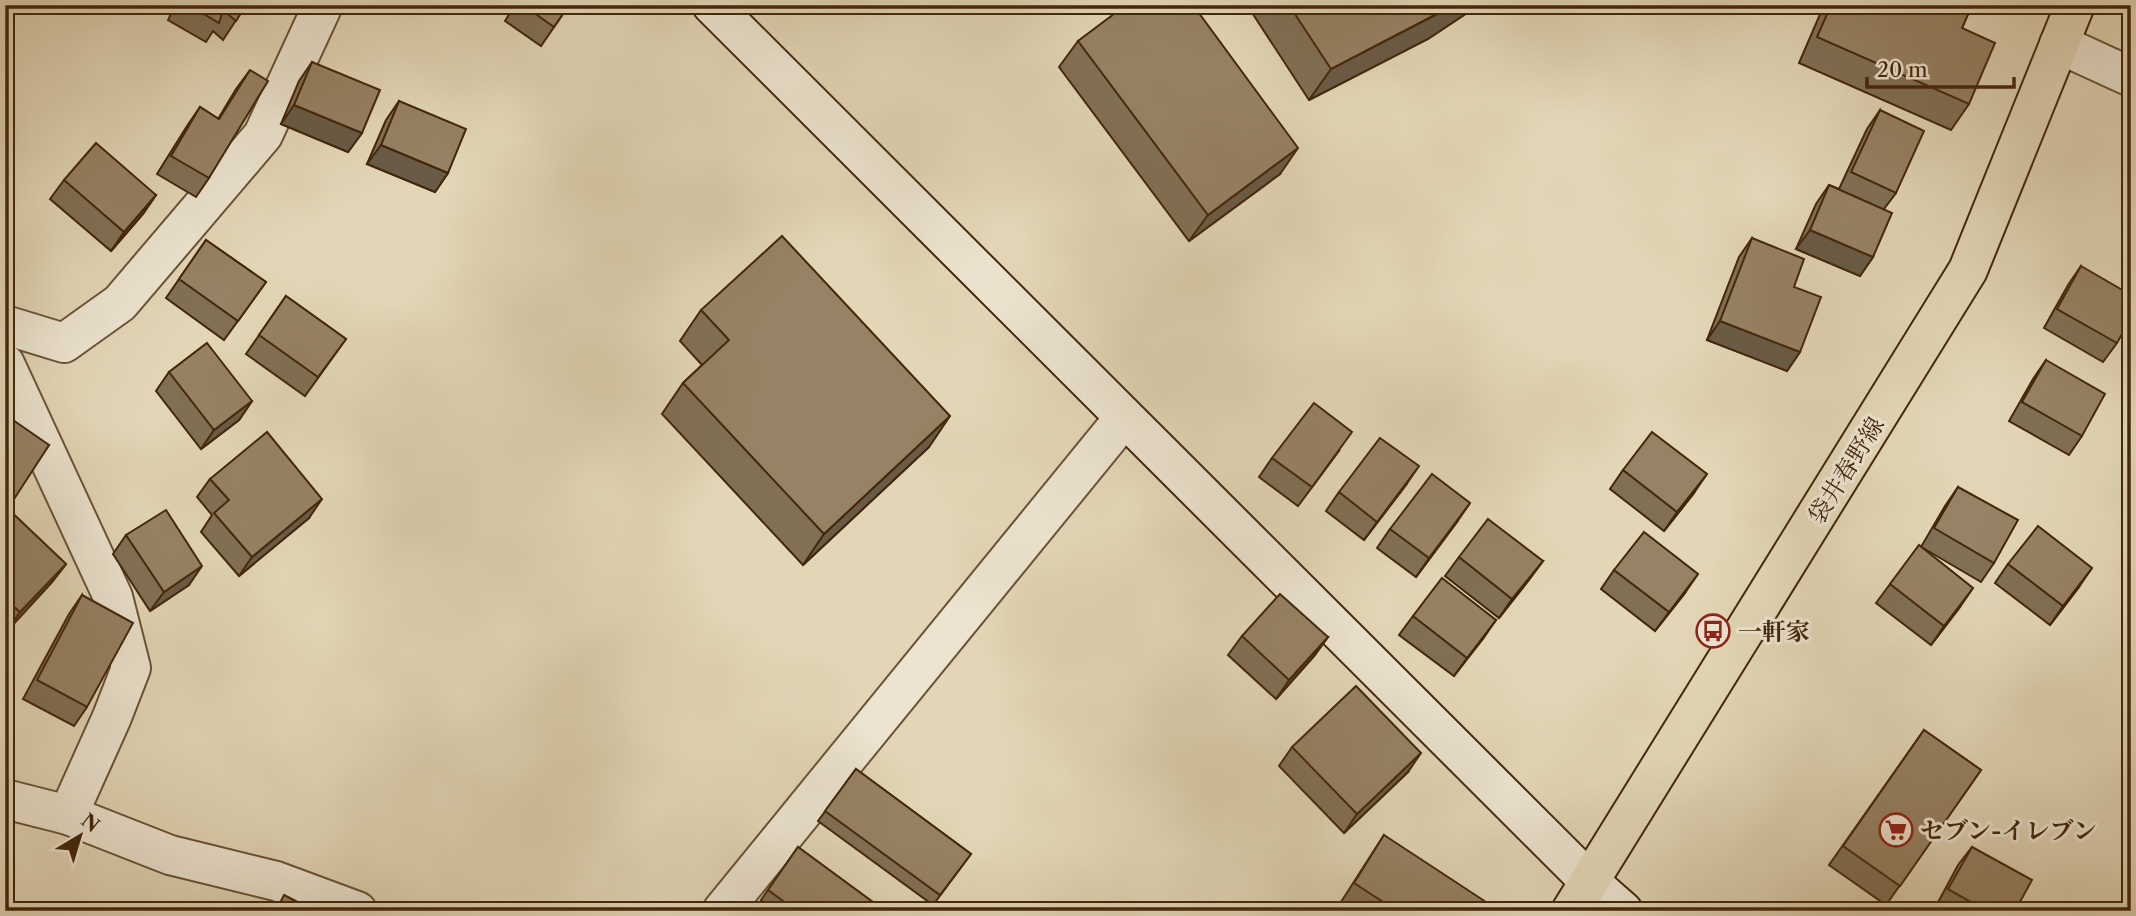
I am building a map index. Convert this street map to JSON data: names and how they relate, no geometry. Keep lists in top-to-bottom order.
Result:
{
  "streets": {
    "main road": ["袋井春野線"]
  },
  "places": {
    "bus stop": ["一軒家"],
    "supermarket": ["セブン-イレブン"]
  },
  "scale_bar": "20 m",
  "north": "top right"
}
